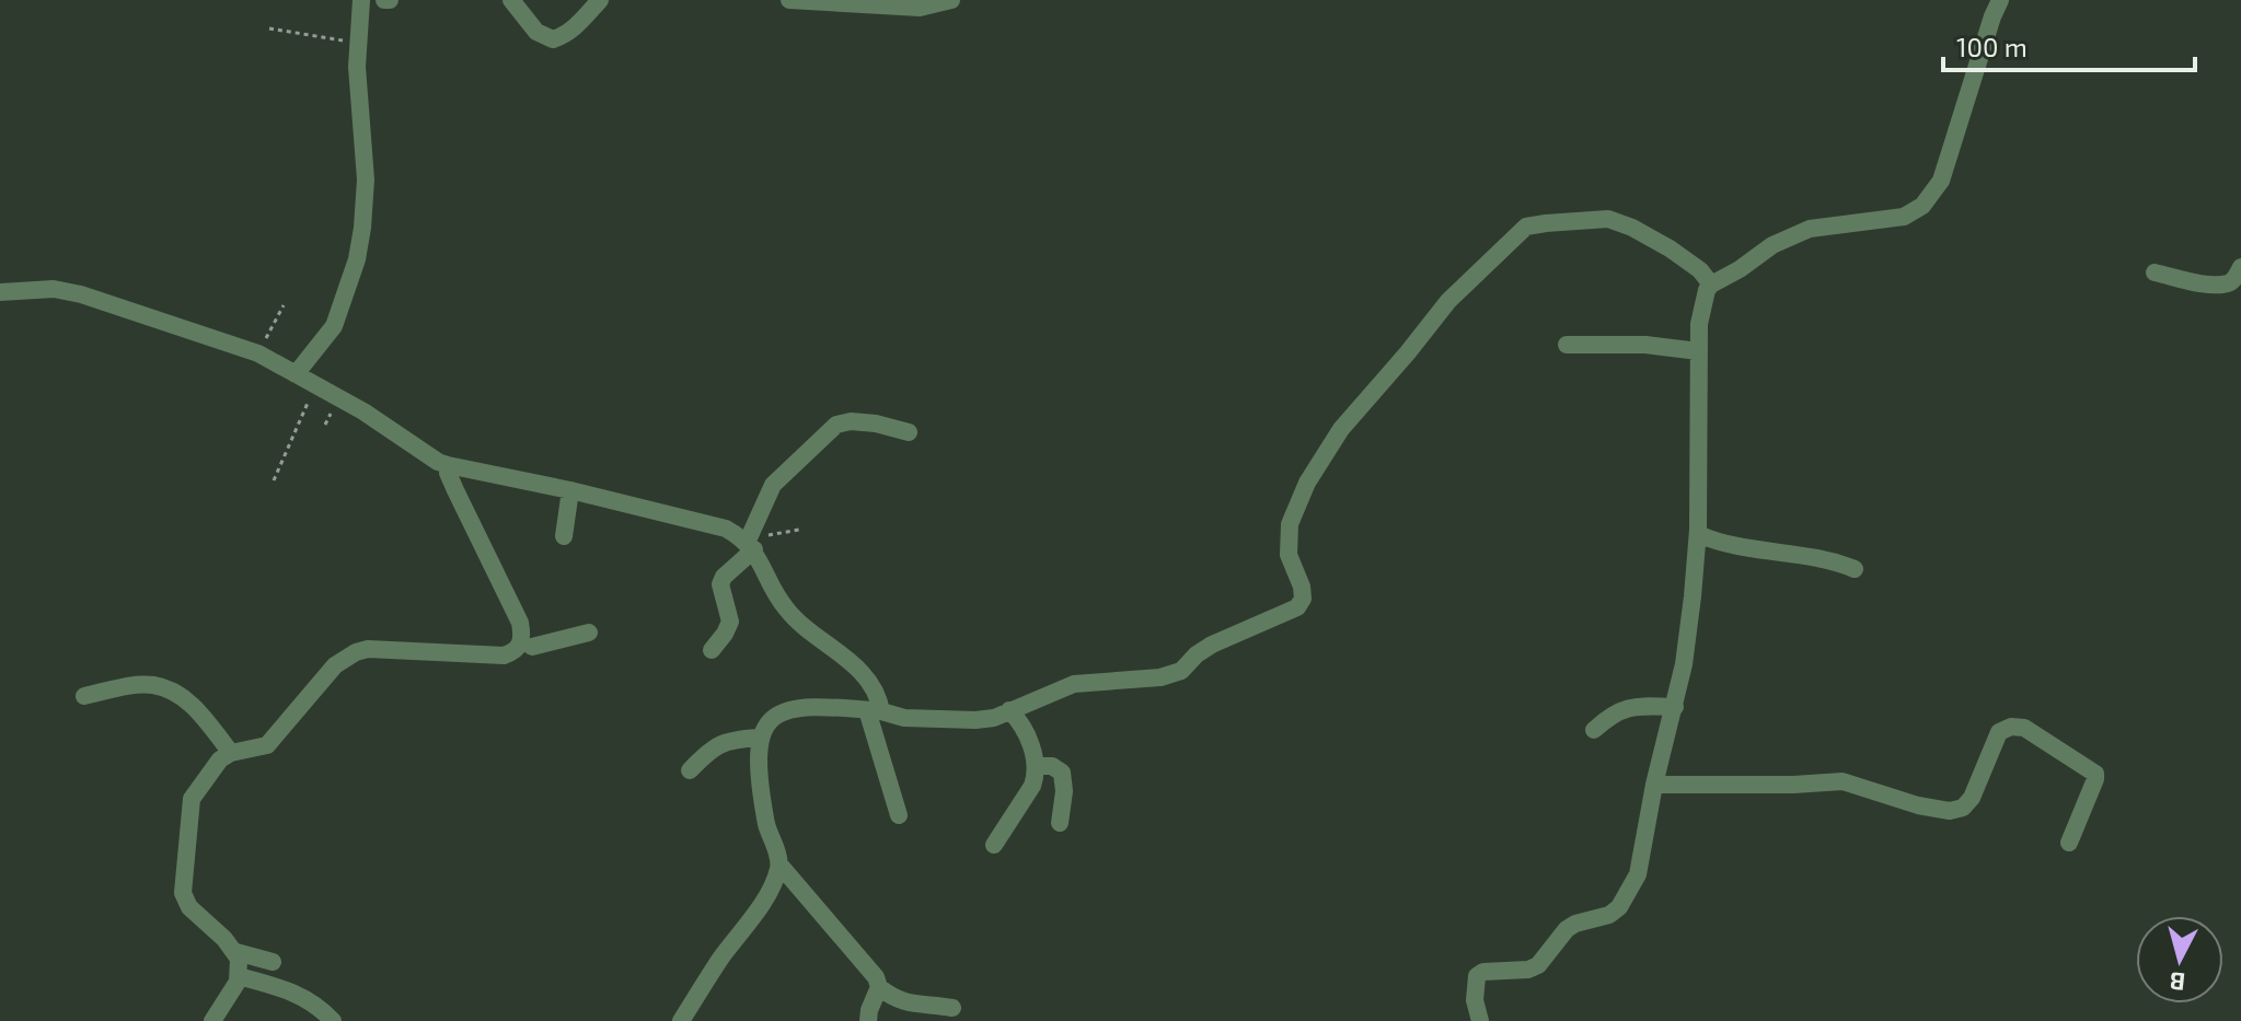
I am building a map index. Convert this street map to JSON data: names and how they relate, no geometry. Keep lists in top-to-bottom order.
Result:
{
  "scale_bar": "100 m",
  "north": "bottom"
}
